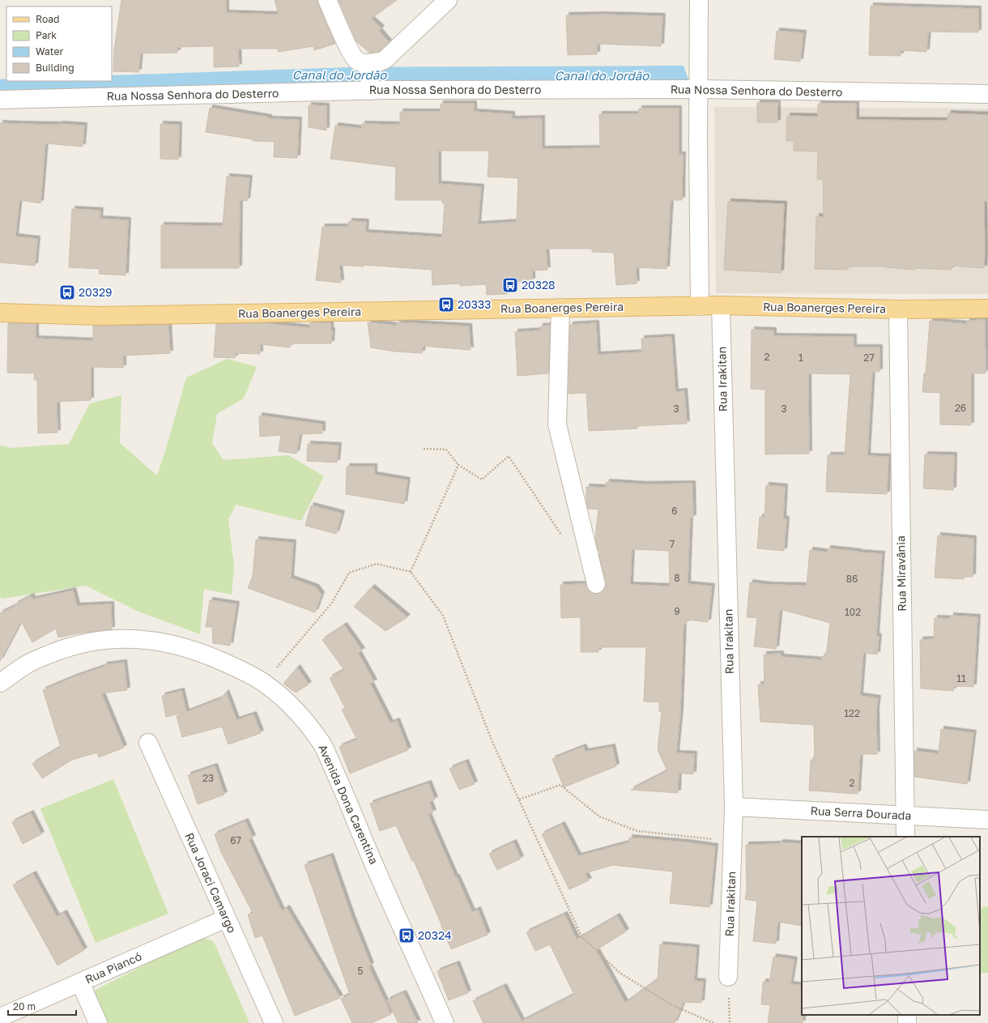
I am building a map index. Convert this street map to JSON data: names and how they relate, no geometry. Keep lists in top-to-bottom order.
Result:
{
  "streets": {
    "main road": ["Rua Boanerges Pereira"],
    "street": [
      "Rua Nossa Senhora do Desterro",
      "Rua Irakitan",
      "Rua Miravânia",
      "Avenida Dona Carentina",
      "Rua Serra Dourada",
      "Rua Joraci Camargo",
      "Rua Piancó"
    ]
  },
  "crossings": [
    ["Rua Boanerges Pereira", "Rua Irakitan"],
    ["Rua Boanerges Pereira", "Rua Miravânia"],
    ["Rua Irakitan", "Rua Serra Dourada"],
    ["Rua Miravânia", "Rua Serra Dourada"],
    ["Rua Joraci Camargo", "Rua Piancó"]
  ],
  "water": ["Canal do Jordão"],
  "places": {
    "bus stop": [
      "20328",
      "20329",
      "20333",
      "20324"
    ]
  },
  "house_numbers": [
    "2",
    "1",
    "27",
    "26",
    "3",
    "3",
    "6",
    "7",
    "8",
    "86",
    "9",
    "102",
    "11",
    "122",
    "23",
    "2",
    "67",
    "5"
  ],
  "legend": [
    "Road",
    "Park",
    "Water",
    "Building"
  ],
  "scale_bar": "20 m"
}
